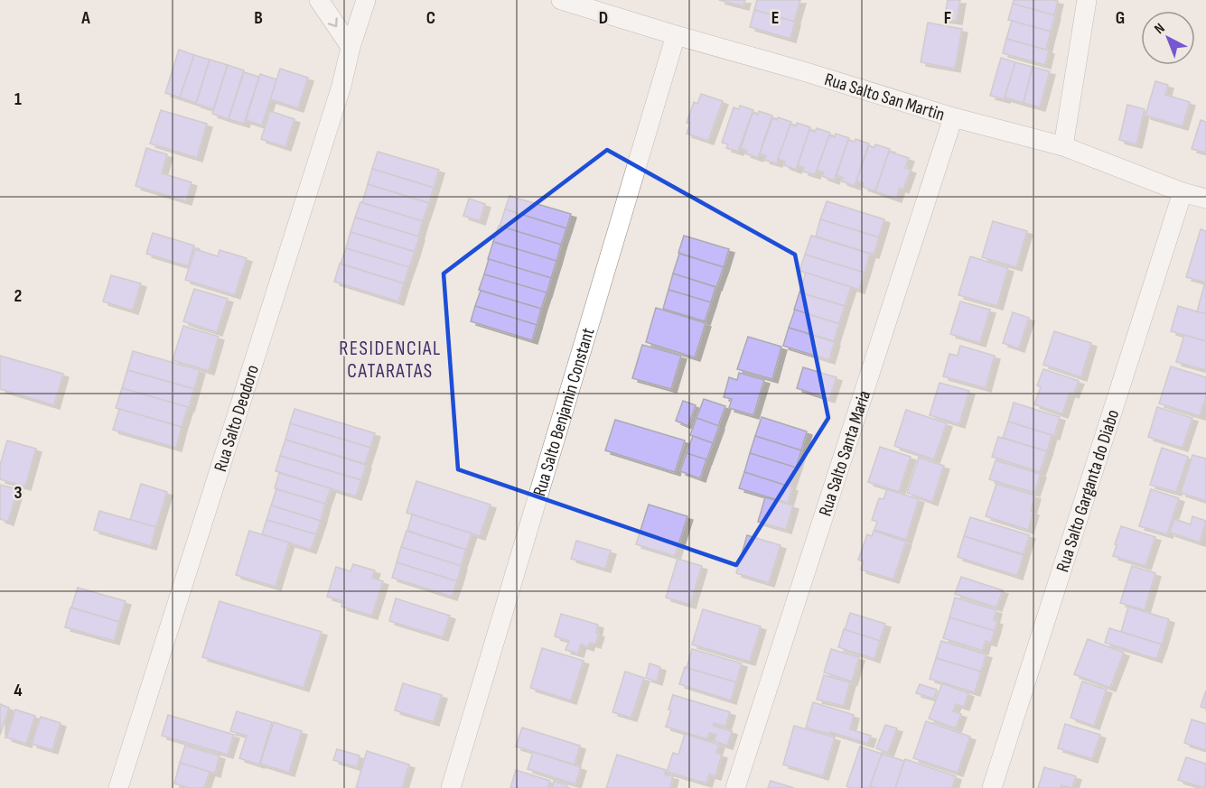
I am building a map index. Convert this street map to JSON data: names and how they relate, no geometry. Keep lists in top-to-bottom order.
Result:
{
  "streets": {
    "street": [
      "Rua Salto San Martin",
      "Rua Salto Benjamin Constant",
      "Rua Salto Deodoro",
      "Rua Salto Santa Maria",
      "Rua Salto Garganta do Diabo"
    ]
  },
  "crossings": [
    ["Rua Salto San Martin", "Rua Salto Benjamin Constant"],
    ["Rua Salto San Martin", "Rua Salto Santa Maria"],
    ["Rua Salto San Martin", "Rua Salto Garganta do Diabo"]
  ],
  "districts": ["RESIDENCIAL CATARATAS"],
  "north": "top left",
  "grid": {
    "columns": [
      "A",
      "B",
      "C",
      "D",
      "E",
      "F",
      "G"
    ],
    "rows": [
      "1",
      "2",
      "3",
      "4"
    ]
  }
}
